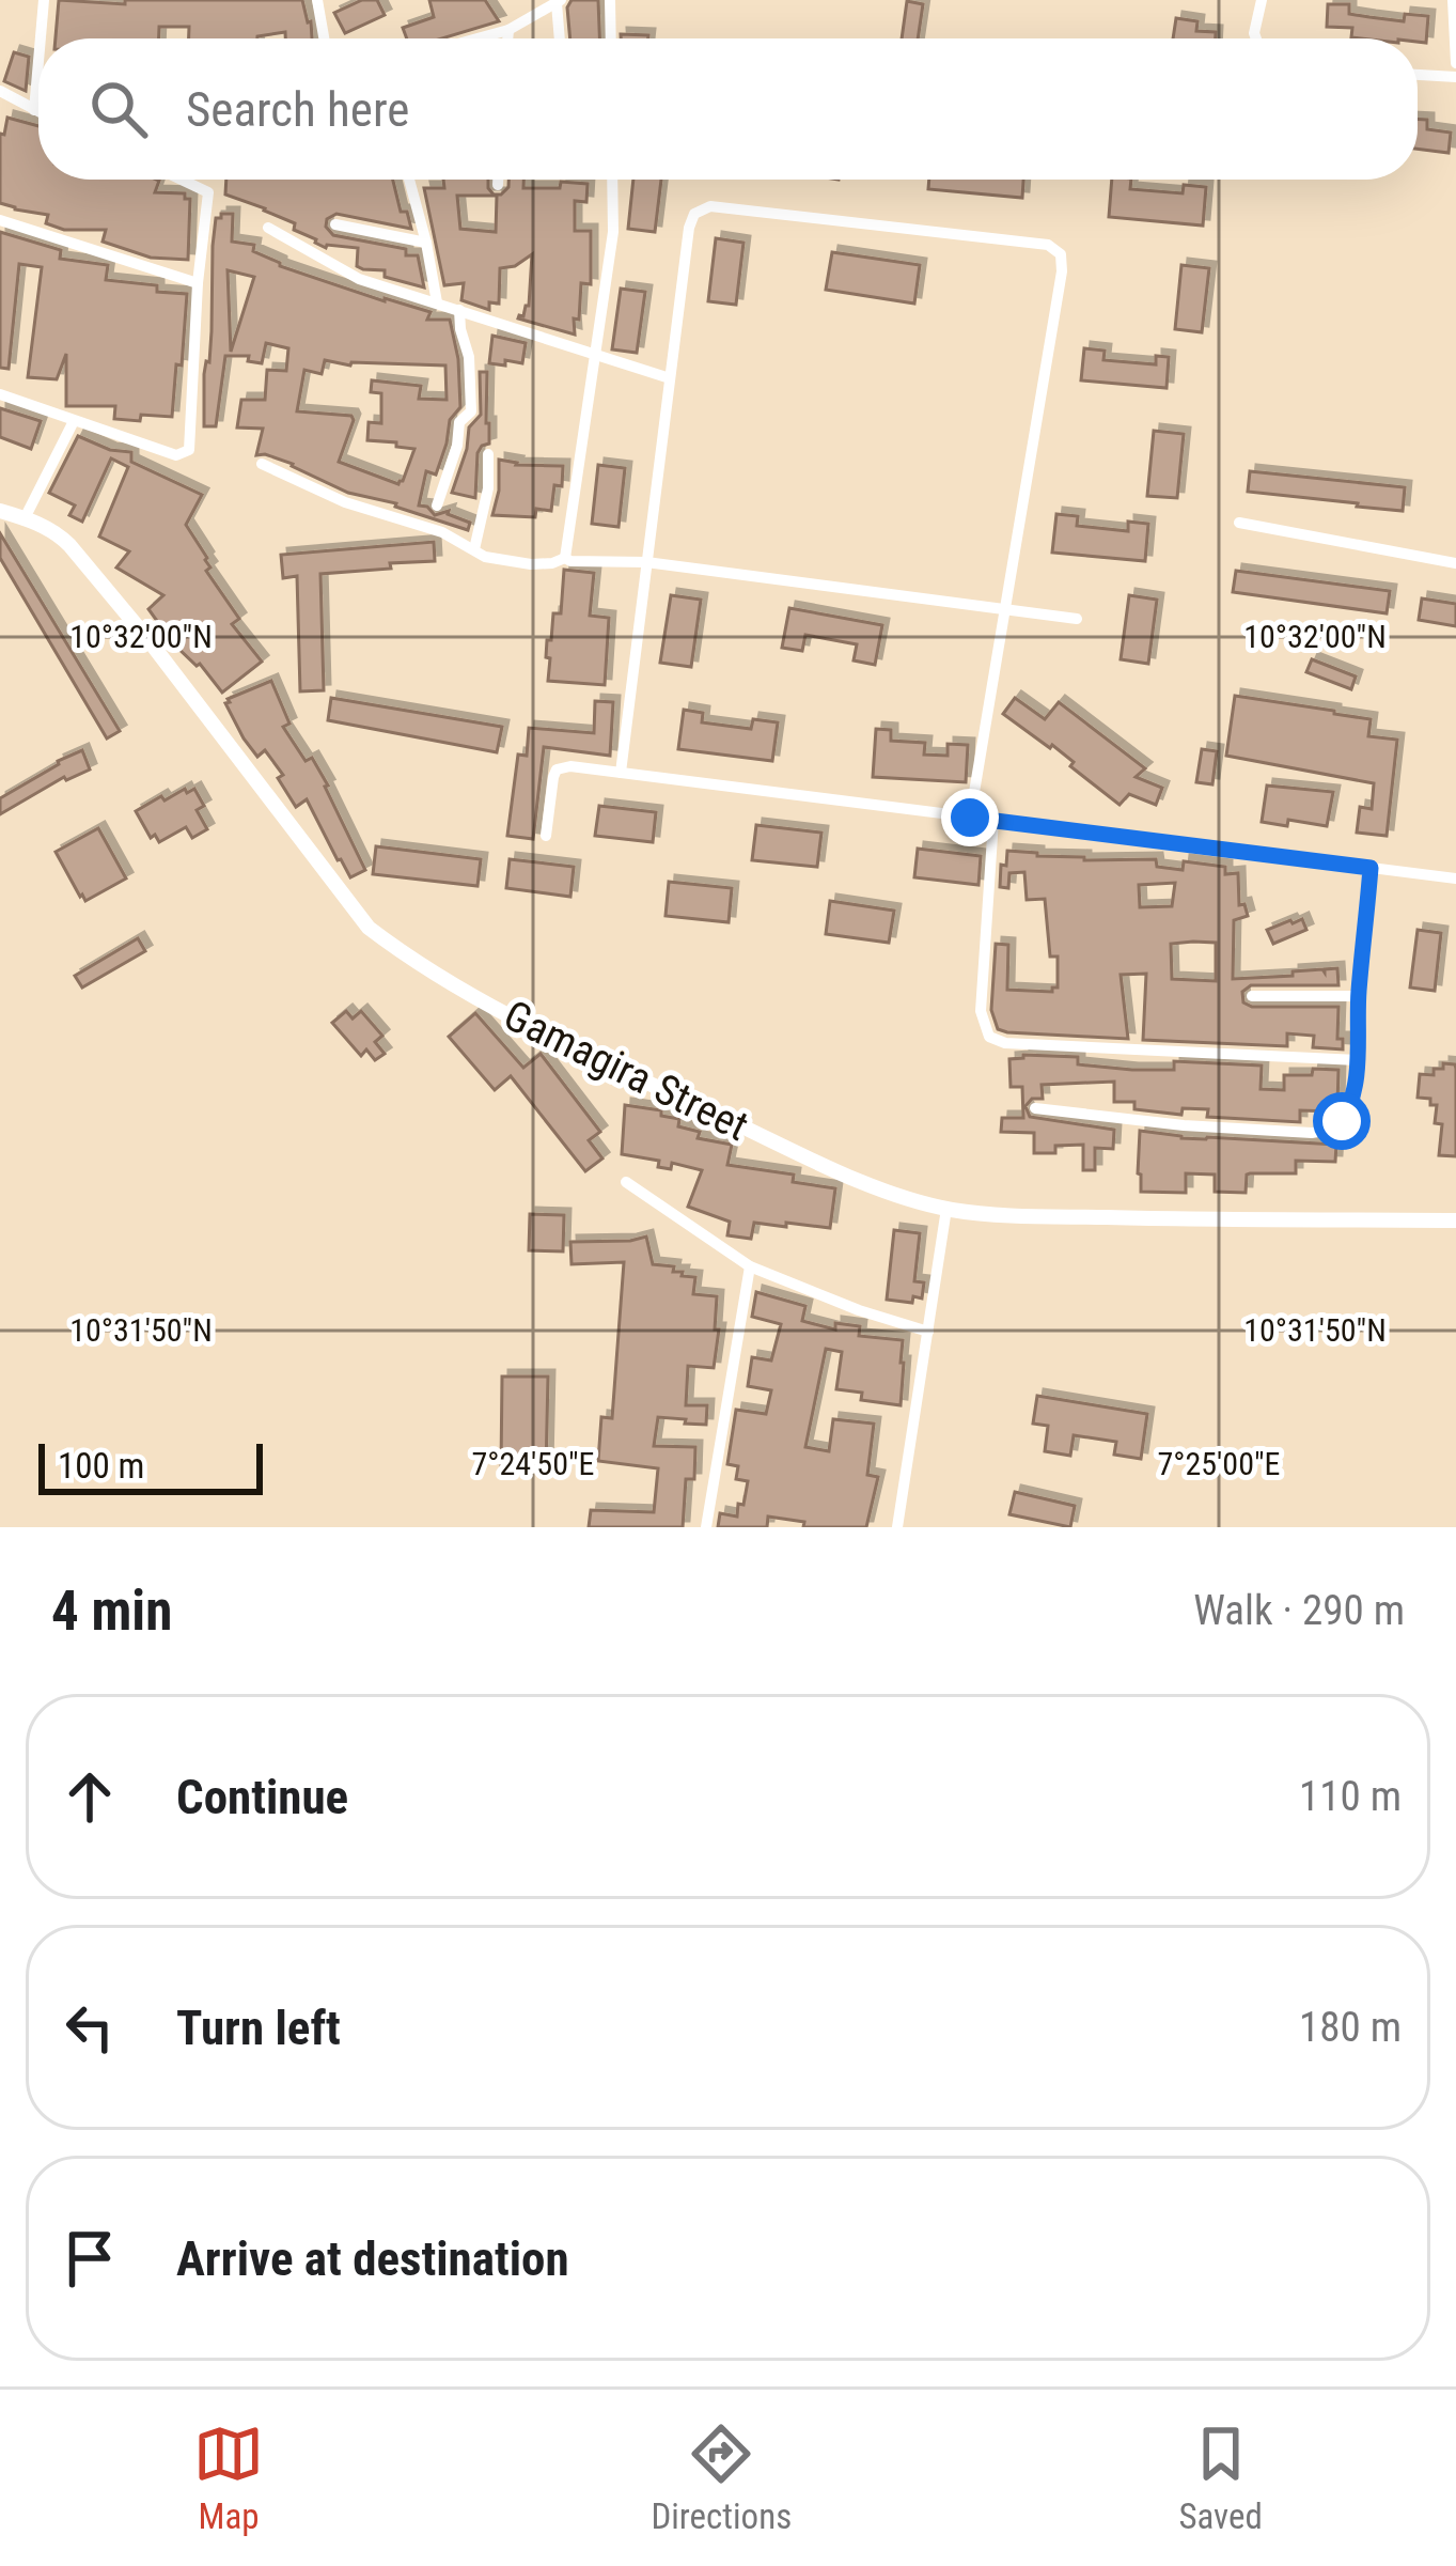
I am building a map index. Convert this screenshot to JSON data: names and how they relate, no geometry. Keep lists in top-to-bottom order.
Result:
{
  "streets": {
    "street": ["Gamagira Street"]
  },
  "scale_bar": "100 m",
  "page": {
    "search": "Search here",
    "scale": "100 m",
    "heading": ["4 min", "Walk · 290 m"],
    "list": [
      ["Continue", "110 m"],
      ["Turn left", "180 m"],
      "Arrive at destination"
    ],
    "nav": ["Map", "Directions", "Saved"]
  },
  "coordinates": [
    "10°32'00\"N",
    "10°31'50\"N",
    "7°24'50\"E",
    "7°25'00\"E"
  ]
}
